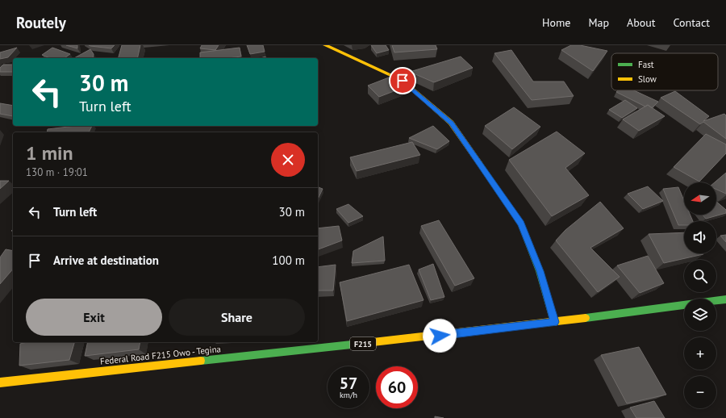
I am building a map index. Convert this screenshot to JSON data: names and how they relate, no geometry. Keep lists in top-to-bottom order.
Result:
{
  "streets": {
    "main road": ["F215", "Federal Road F215 Owo - Tegina"]
  },
  "legend": ["Fast", "Slow"],
  "north": "left",
  "page": {
    "header": "Routely",
    "nav": [
      "Home",
      "Map",
      "About",
      "Contact"
    ],
    "turn": ["30 m", "Turn left"],
    "heading": ["1 min", "130 m · 19:01"],
    "map_buttons": ["+", "−"],
    "list": [
      {
        "name": "Turn left",
        "value": "30 m"
      },
      {
        "name": "Arrive at destination",
        "value": "100 m"
      }
    ],
    "buttons": ["Exit", "Share"],
    "speed": "57 km/h",
    "limit": "60"
  }
}
